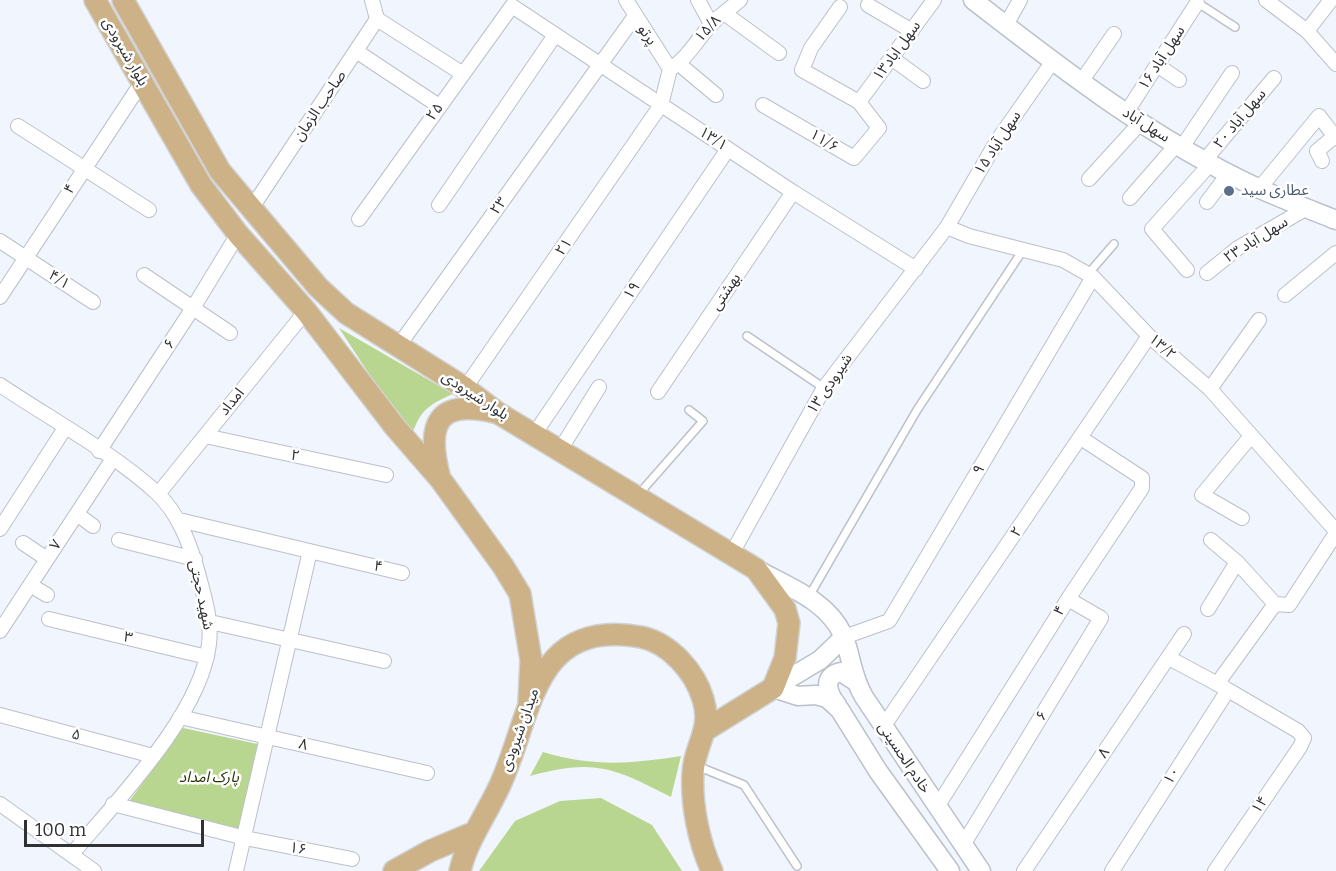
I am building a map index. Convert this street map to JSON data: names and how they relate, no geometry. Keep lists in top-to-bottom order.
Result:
{
  "streets": {
    "main road": [
      "بلوار شیرودی",
      "سهل آباد",
      "میدان شیرودی",
      "خادم الحسینی"
    ],
    "street": [
      "۱۵/۸",
      "پرتو",
      "سهل اباد۱۳",
      "سهل آباد ۱۶",
      "صاحب الزمان",
      "۲۵",
      "سهل آباد ۲۰",
      "۱۳/۱",
      "۱۱/۶",
      "سهل آباد ۱۵",
      "۴",
      "۲۳",
      "سهل آباد ۲۳",
      "۲۱",
      "۴/۱",
      "۱۹",
      "بهشتی",
      "۶",
      "۱۳/۲",
      "شیرودی ۱۳",
      "امداد",
      "۲",
      "۹",
      "۷",
      "شهید حجتی",
      "۳",
      "۵",
      "۸",
      "۱۰",
      "۱۴",
      "۱۶"
    ]
  },
  "crossings": [
    ["۱۵/۸", "پرتو"],
    ["پرتو", "۲۳"],
    ["سهل اباد۱۳", "۱۱/۶"],
    ["بلوار شیرودی", "صاحب الزمان"],
    ["بلوار شیرودی", "۴"],
    ["بلوار شیرودی", "۲۳"],
    ["بلوار شیرودی", "۲۱"],
    ["بلوار شیرودی", "۱۹"],
    ["بلوار شیرودی", "۶"],
    ["بلوار شیرودی", "شیرودی ۱۳"],
    ["بلوار شیرودی", "امداد"],
    ["بلوار شیرودی", "میدان شیرودی"],
    ["بلوار شیرودی", "خادم الحسینی"],
    ["سهل آباد ۱۶", "سهل آباد"],
    ["۲۵", "۱۳/۱"],
    ["سهل آباد ۲۰", "سهل آباد"],
    ["سهل آباد", "سهل آباد ۱۵"],
    ["سهل آباد", "سهل آباد ۲۳"],
    ["۱۳/۱", "۲۳"],
    ["۱۳/۱", "۲۱"],
    ["۱۳/۱", "۱۹"],
    ["۱۳/۱", "بهشتی"],
    ["۱۳/۱", "شیرودی ۱۳"],
    ["سهل آباد ۱۵", "۱۳/۲"],
    ["سهل آباد ۱۵", "شیرودی ۱۳"],
    ["۴", "۴/۱"],
    ["۴", "۶"],
    ["۴", "۲"],
    ["۴", "شهید حجتی"],
    ["۴", "خادم الحسینی"],
    ["۶", "شهید حجتی"],
    ["۶", "خادم الحسینی"],
    ["۱۳/۲", "شیرودی ۱۳"],
    ["۱۳/۲", "۲"],
    ["۱۳/۲", "۹"],
    ["امداد", "۲"],
    ["امداد", "شهید حجتی"],
    ["۲", "خادم الحسینی"],
    ["۹", "خادم الحسینی"],
    ["۷", "شهید حجتی"],
    ["شهید حجتی", "۳"],
    ["شهید حجتی", "۵"],
    ["شهید حجتی", "۸"],
    ["۱۰", "۱۴"]
  ],
  "parks": ["پارک امداد"],
  "places": ["عطاری سید"],
  "scale_bar": "100 m"
}
